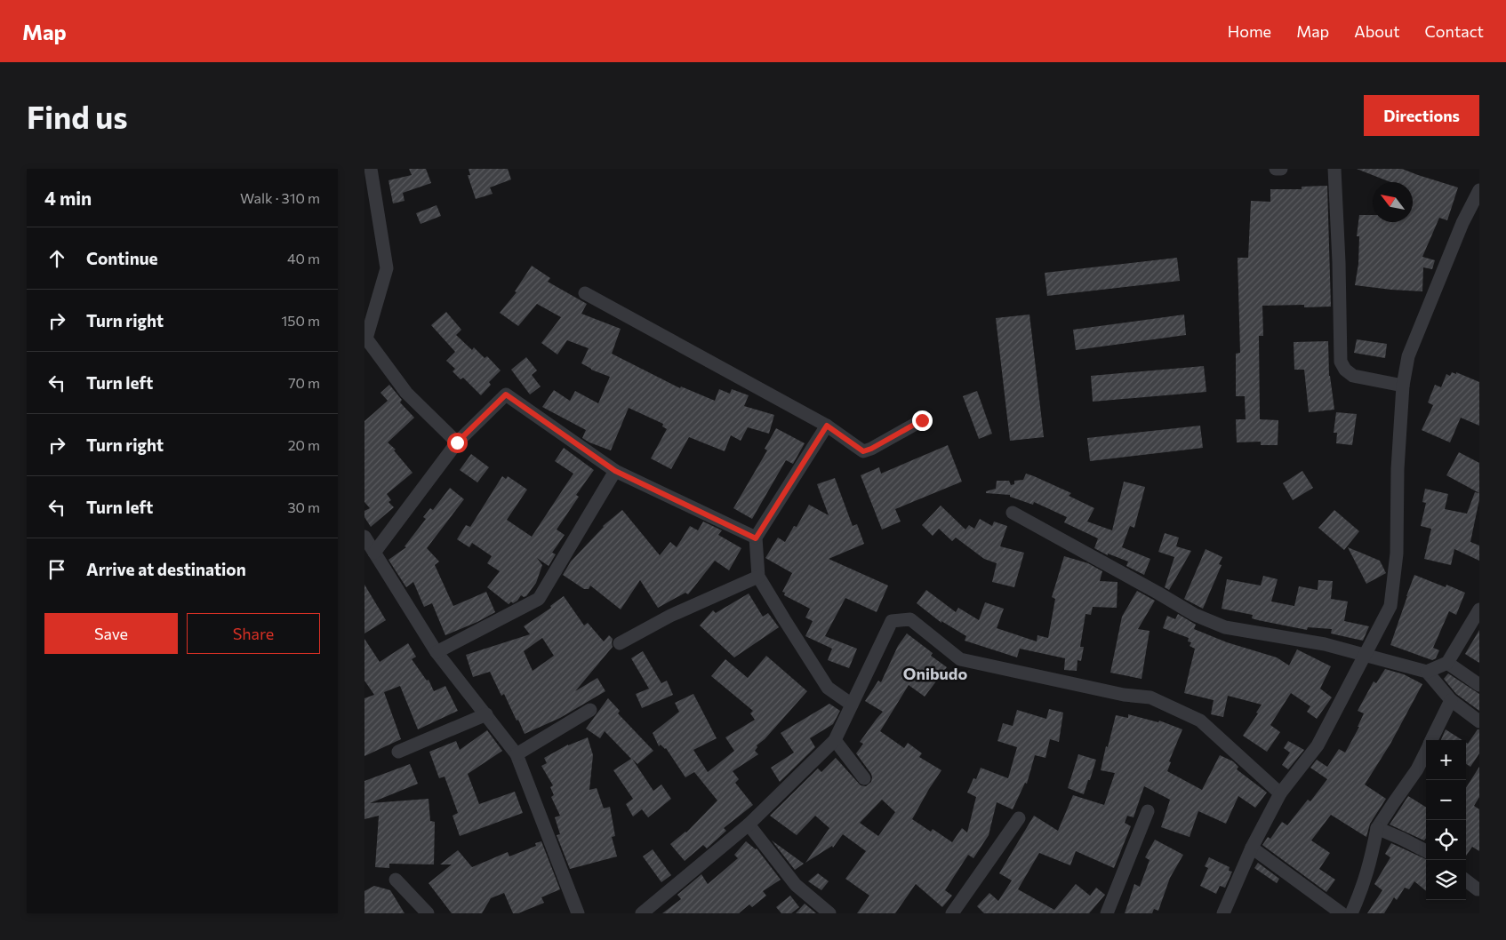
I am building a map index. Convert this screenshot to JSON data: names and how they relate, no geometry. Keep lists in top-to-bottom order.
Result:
{
  "districts": ["Onibudo"],
  "north": "top left",
  "page": {
    "header": "Map",
    "nav": [
      "Home",
      "Map",
      "About",
      "Contact"
    ],
    "buttons": [
      "Directions",
      ["Save", "Share"]
    ],
    "title": "Find us",
    "heading": ["4 min", "Walk · 310 m"],
    "list": [
      ["Continue", "40 m"],
      ["Turn right", "150 m"],
      ["Turn left", "70 m"],
      ["Turn right", "20 m"],
      ["Turn left", "30 m"],
      "Arrive at destination"
    ],
    "map_buttons": ["+", "−"]
  }
}
